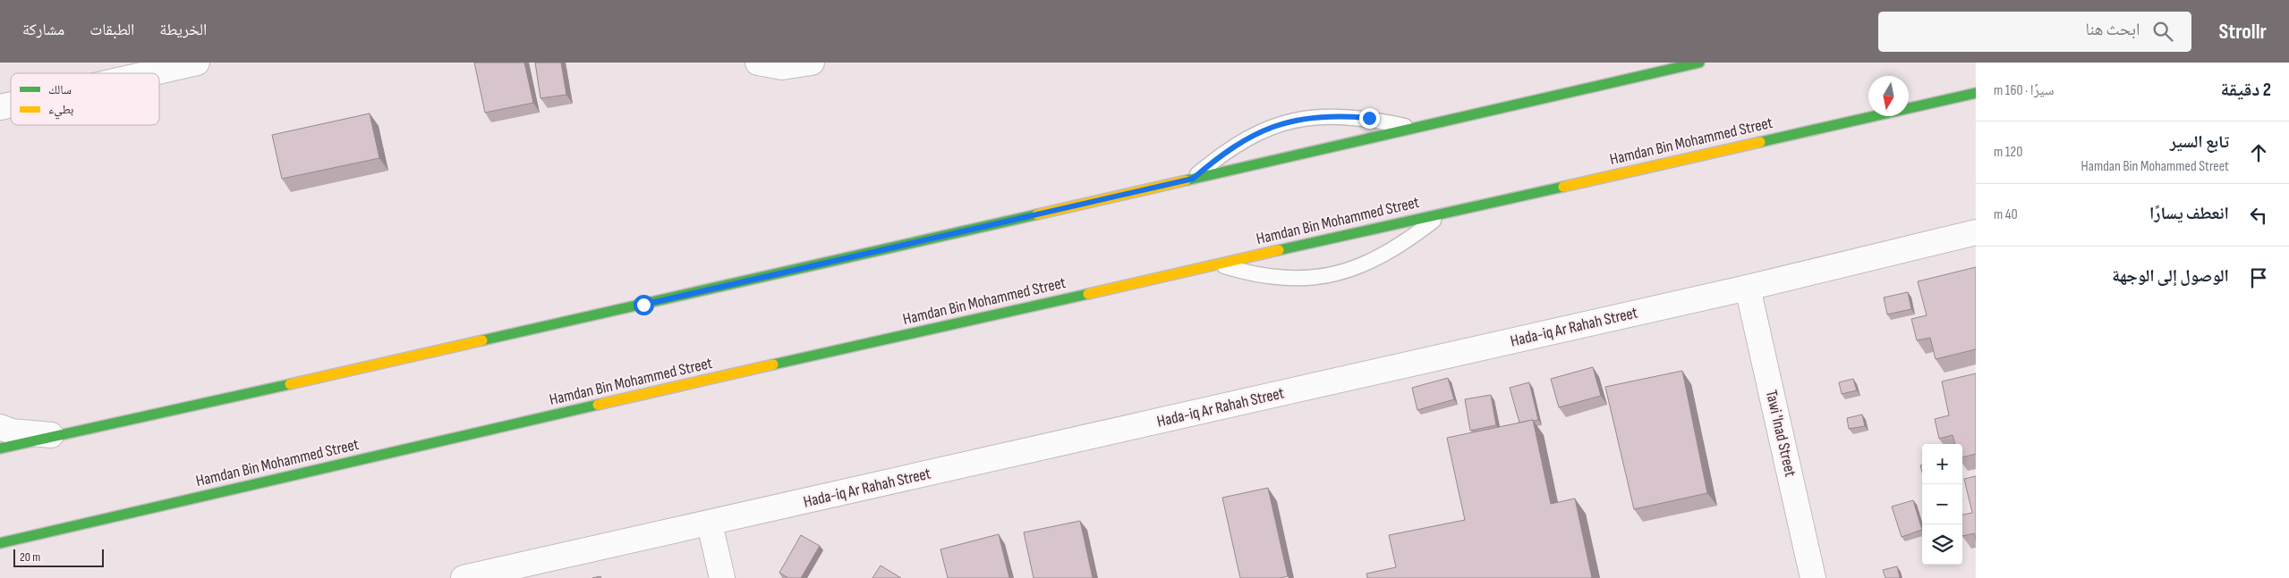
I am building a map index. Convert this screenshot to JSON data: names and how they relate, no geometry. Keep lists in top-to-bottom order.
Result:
{
  "streets": {
    "main road": ["Hamdan Bin Mohammed Street"],
    "street": ["Hada-iq Ar Rahah Street", "Tawi 'Inad Street"]
  },
  "crossings": [
    ["Hada-iq Ar Rahah Street", "Tawi 'Inad Street"]
  ],
  "legend": ["سالك", "بطيء"],
  "scale_bar": "20 m",
  "north": "bottom",
  "page": {
    "header": "Strollr",
    "search": "ابحث هنا",
    "nav": ["الخريطة", "الطبقات", "مشاركة"],
    "heading": ["2 دقيقة", "سيرًا · 160 m"],
    "list": [
      ["تابع السير", "Hamdan Bin Mohammed Street", "120 m"],
      ["انعطف يسارًا", "40 m"],
      "الوصول إلى الوجهة"
    ],
    "map_buttons": ["+", "−"],
    "scale": "20 m"
  }
}
